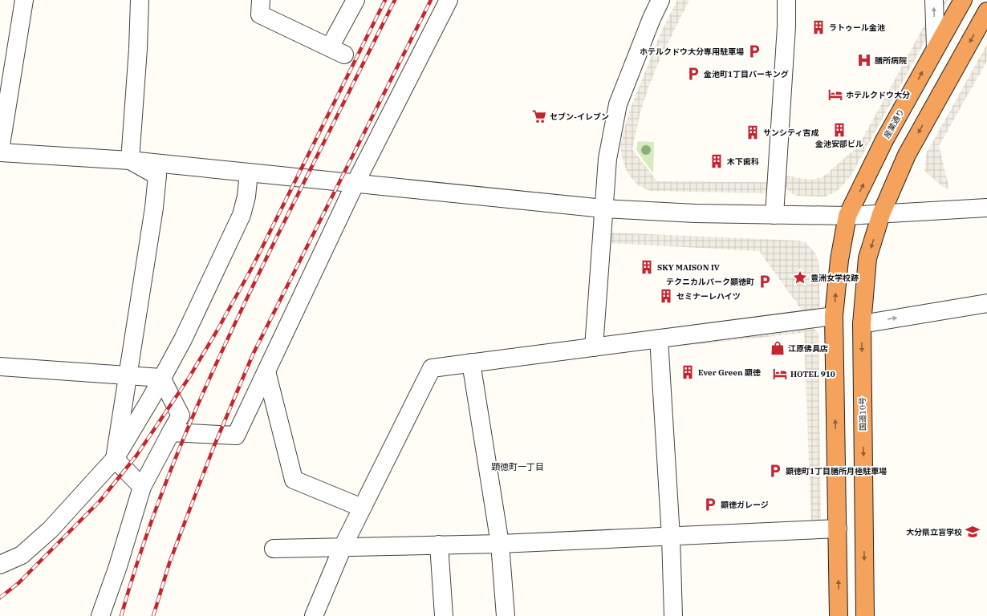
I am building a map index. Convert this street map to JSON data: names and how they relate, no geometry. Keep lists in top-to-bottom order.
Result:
{
  "streets": {
    "highway": ["産業通り", "国道10号"]
  },
  "districts": ["顕徳町一丁目"],
  "places": {
    "building": [
      "ラトゥール金池",
      "金池安部ビル",
      "サンシティ吉成",
      "木下歯科",
      "SKY MAISON IV",
      "セミナーレハイツ",
      "Ever Green 顕徳"
    ],
    "parking": [
      "ホテルクドウ大分専用駐車場",
      "金池町1丁目パーキング",
      "テクニカルパーク顕徳町",
      "顕徳町1丁目膳所月極駐車場",
      "顕徳ガレージ"
    ],
    "hospital": ["膳所病院"],
    "hotel": ["ホテルクドウ大分", "HOTEL 910"],
    "supermarket": ["セブン-イレブン"],
    "place": ["豊洲女学校跡"],
    "shop": ["江原佛具店"],
    "school or university": ["大分県立盲学校"]
  }
}
